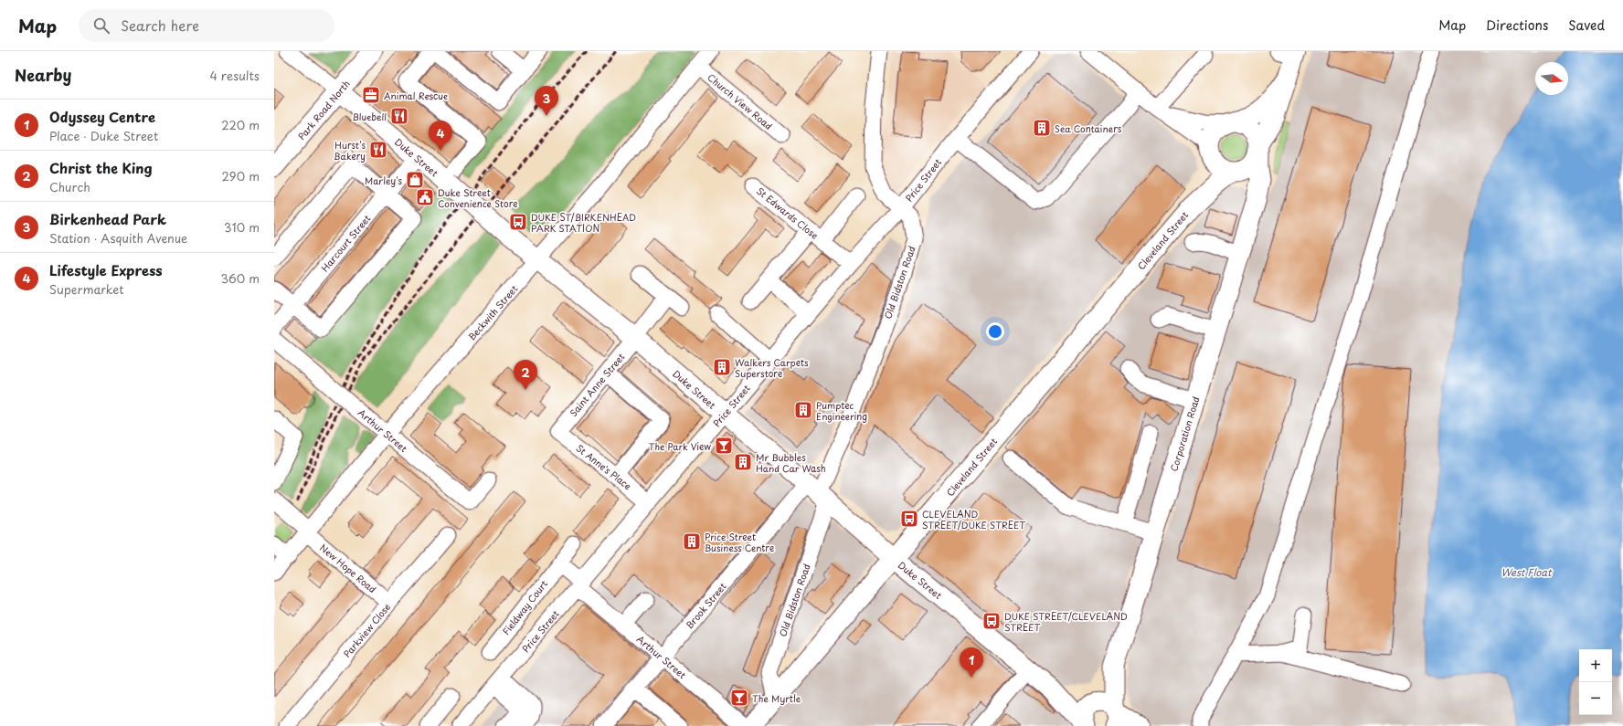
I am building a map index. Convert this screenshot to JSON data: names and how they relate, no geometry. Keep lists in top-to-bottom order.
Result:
{
  "streets": {
    "main road": [
      "Park Road North",
      "Duke Street",
      "Cleveland Street",
      "Corporation Road"
    ],
    "street": [
      "Church View Road",
      "Price Street",
      "St Edwards Close",
      "Harcourt Street",
      "Old Bidston Road",
      "Beckwith Street",
      "Saint Anne Street",
      "Arthur Street",
      "St Anne's Place",
      "New Hope Road",
      "Brook Street",
      "Fieldway Court",
      "Parkview Close"
    ]
  },
  "crossings": [
    ["Church View Road", "Beckwith Street"],
    ["Park Road North", "Duke Street"],
    ["Duke Street", "Price Street"],
    ["Duke Street", "Cleveland Street"],
    ["Duke Street", "Harcourt Street"],
    ["Duke Street", "Old Bidston Road"],
    ["Duke Street", "Beckwith Street"],
    ["Duke Street", "Saint Anne Street"],
    ["Duke Street", "Corporation Road"],
    ["Duke Street", "Brook Street"],
    ["Price Street", "St Edwards Close"],
    ["Price Street", "Old Bidston Road"],
    ["Price Street", "Arthur Street"],
    ["Price Street", "St Anne's Place"],
    ["Cleveland Street", "Old Bidston Road"],
    ["Cleveland Street", "Corporation Road"],
    ["Old Bidston Road", "Brook Street"],
    ["Beckwith Street", "Arthur Street"],
    ["Beckwith Street", "New Hope Road"],
    ["Saint Anne Street", "St Anne's Place"],
    ["Arthur Street", "Brook Street"],
    ["New Hope Road", "Parkview Close"]
  ],
  "water": ["West Float"],
  "places": {
    "office": ["Animal Rescue"],
    "restaurant": ["Bluebell", "Hurst's Bakery"],
    "building": [
      "Sea Containers",
      "Walkers Carpets Superstore",
      "Pumptec Engineering",
      "Mr Bubbles Hand Car Wash",
      "Price Street Business Centre"
    ],
    "shop": ["Marley's"],
    "public building": ["Duke Street Convenience Store"],
    "bus stop": ["DUKE ST/BIRKENHEAD PARK STATION", "CLEVELAND STREET/DUKE STREET", "DUKE STREET/CLEVELAND STREET"],
    "bar": ["The Park View", "The Myrtle"]
  },
  "north": "right",
  "page": {
    "header": "Map",
    "search": "Search here",
    "nav": ["Map", "Directions", "Saved"],
    "heading": ["Nearby", "4 results"],
    "pins": [
      "3",
      "4",
      "2",
      "1"
    ],
    "list": [
      {
        "mark": "1",
        "name": "Odyssey Centre",
        "note": "Place · Duke Street",
        "value": "220 m"
      },
      {
        "mark": "2",
        "name": "Christ the King",
        "note": "Church",
        "value": "290 m"
      },
      {
        "mark": "3",
        "name": "Birkenhead Park",
        "note": "Station · Asquith Avenue",
        "value": "310 m"
      },
      {
        "mark": "4",
        "name": "Lifestyle Express",
        "note": "Supermarket",
        "value": "360 m"
      }
    ],
    "map_buttons": ["+", "−"]
  }
}
